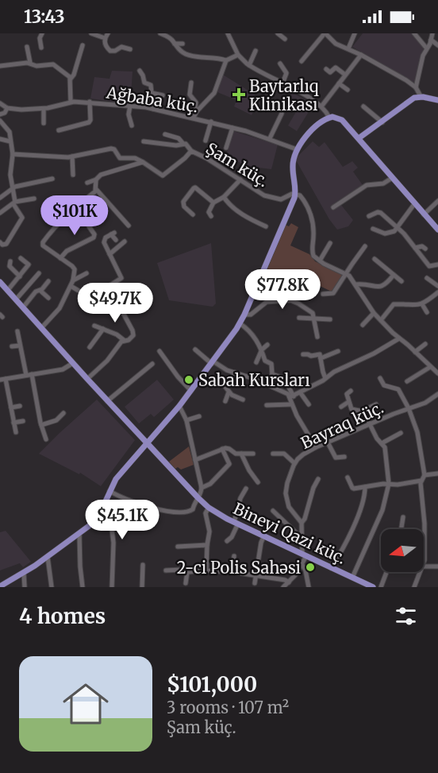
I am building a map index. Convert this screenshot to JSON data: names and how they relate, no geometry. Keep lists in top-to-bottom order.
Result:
{
  "streets": {
    "main road": ["Bineyi Qazi küç."],
    "street": ["Ağbaba küç.", "Şam küç.", "Bayraq küç."]
  },
  "places": {
    "health": ["Baytarlıq Klinikası"],
    "other": ["Sabah Kursları", "2-ci Polis Sahəsi"]
  },
  "north": "left",
  "page": {
    "status": "13:43",
    "price": [
      "$101K",
      "$77.8K",
      "$49.7K",
      "$45.1K"
    ],
    "heading": "4 homes",
    "list": [
      {
        "name": "$101,000",
        "note": "3 rooms · 107 m² · Şam küç."
      }
    ]
  }
}
